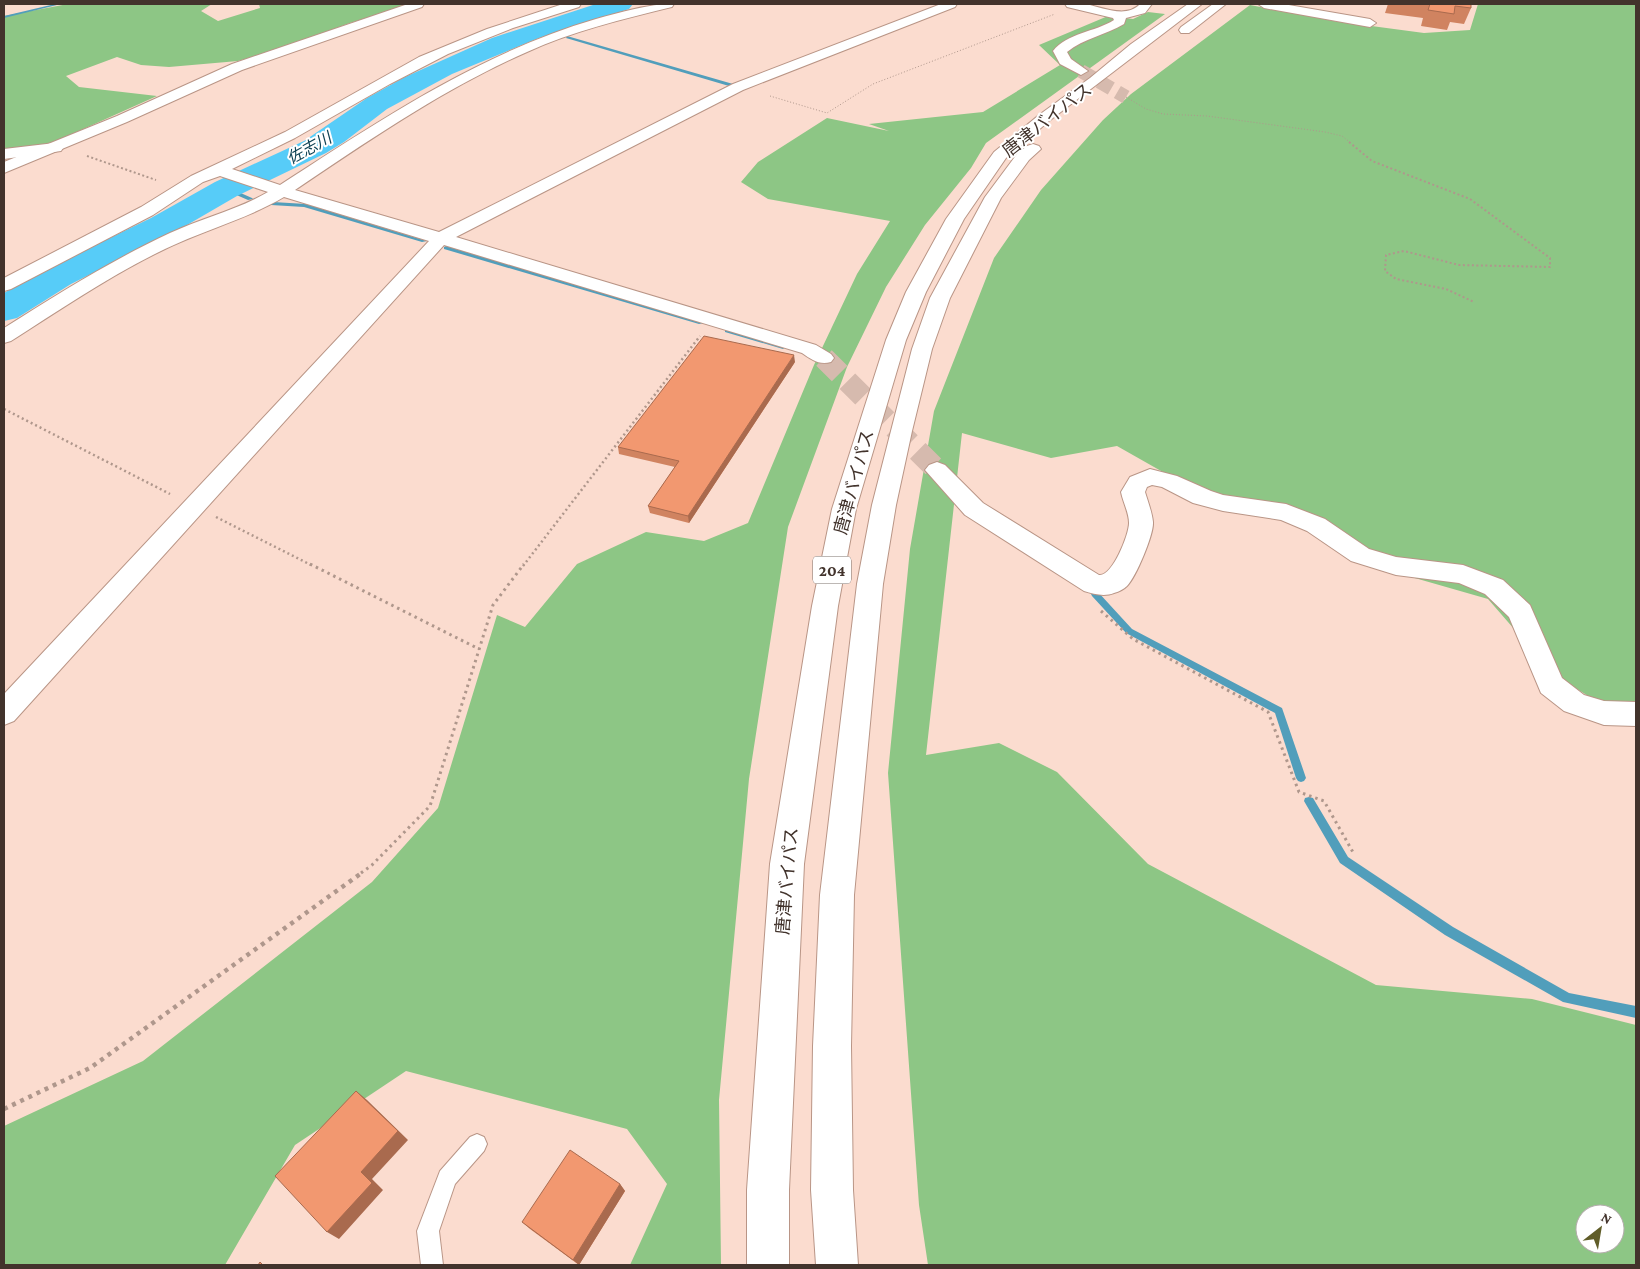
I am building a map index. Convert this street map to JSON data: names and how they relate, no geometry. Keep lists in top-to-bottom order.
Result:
{
  "streets": {
    "main road": ["唐津バイパス", "204"]
  },
  "water": ["佐志川"],
  "north": "top right"
}
